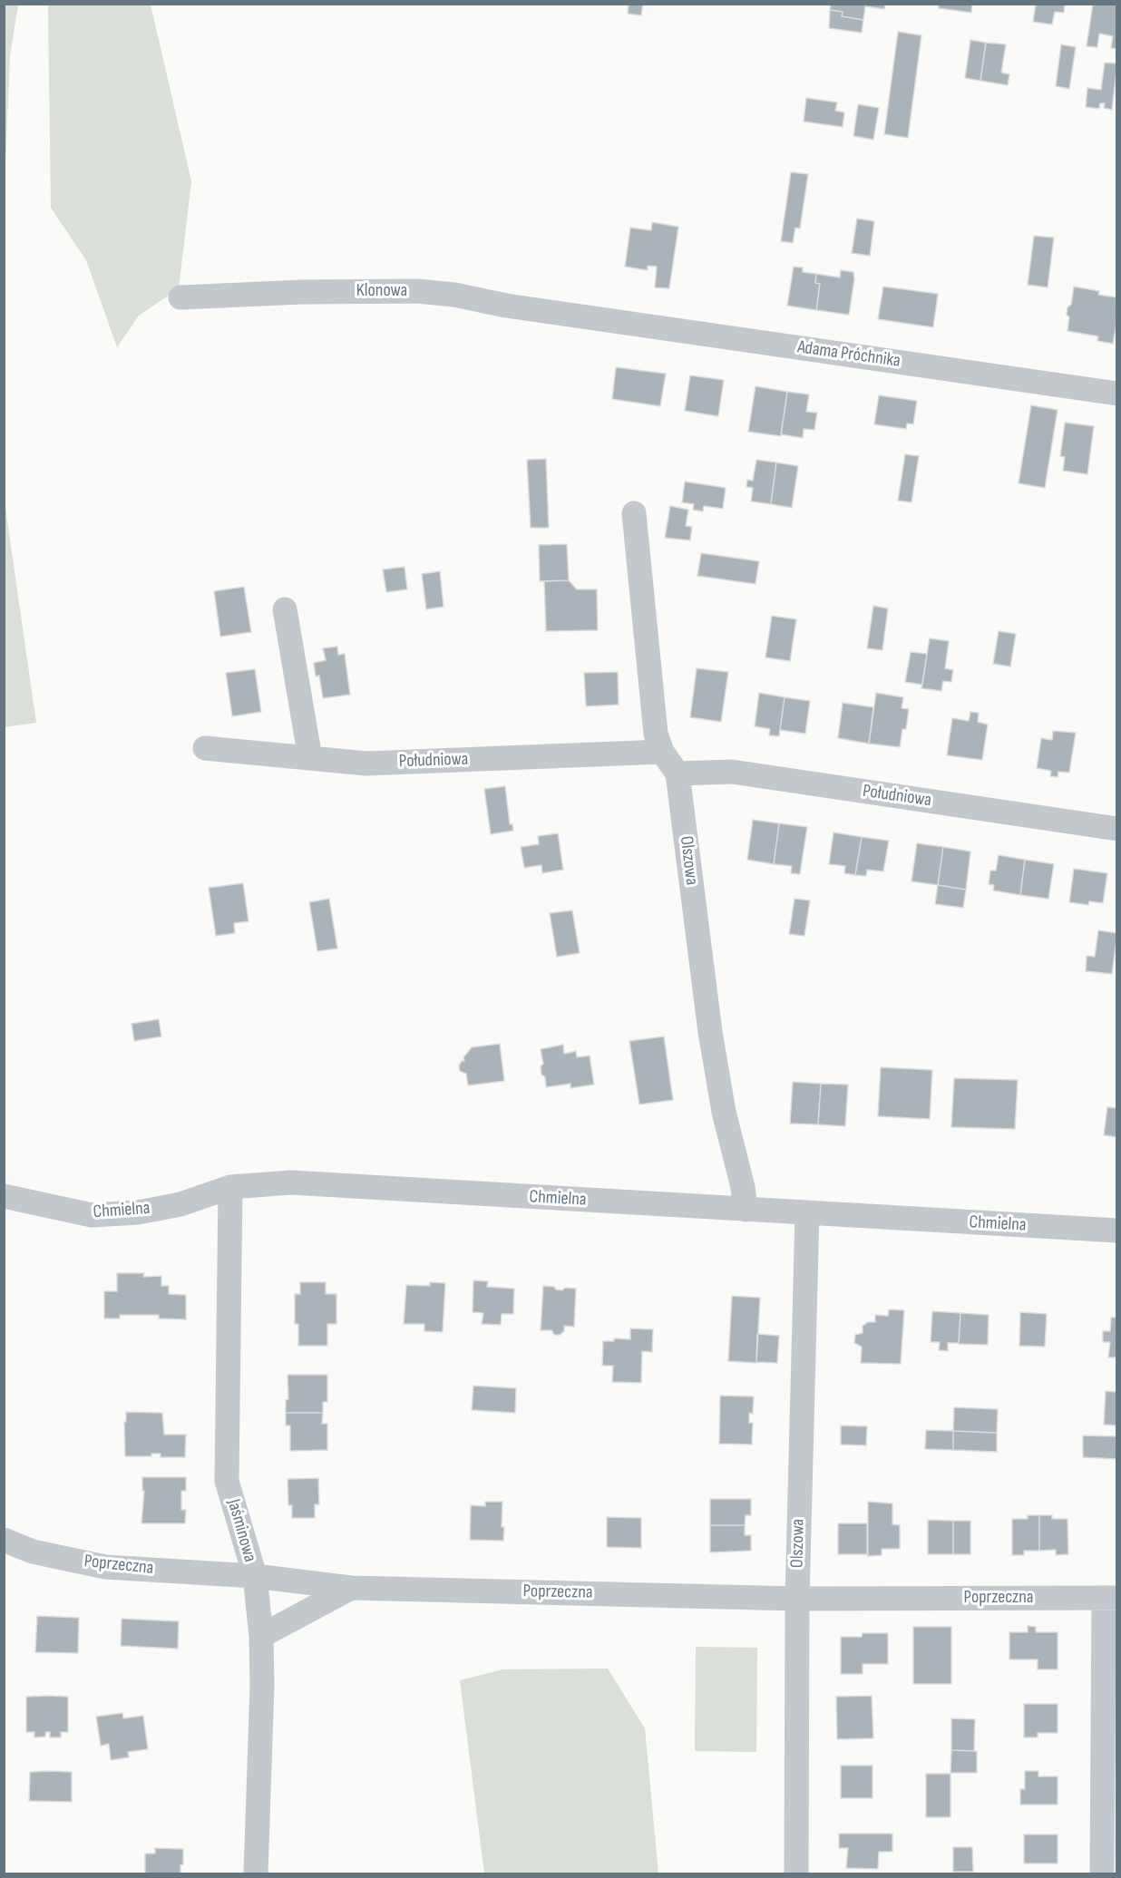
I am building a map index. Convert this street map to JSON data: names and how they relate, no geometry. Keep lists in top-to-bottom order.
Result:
{
  "streets": {
    "street": [
      "Klonowa",
      "Adama Próchnika",
      "Południowa",
      "Olszowa",
      "Chmielna",
      "Jaśminowa",
      "Poprzeczna"
    ]
  },
  "crossings": [
    ["Klonowa", "Adama Próchnika"],
    ["Południowa", "Olszowa"],
    ["Olszowa", "Chmielna"],
    ["Olszowa", "Poprzeczna"],
    ["Chmielna", "Jaśminowa"],
    ["Jaśminowa", "Poprzeczna"]
  ]
}
